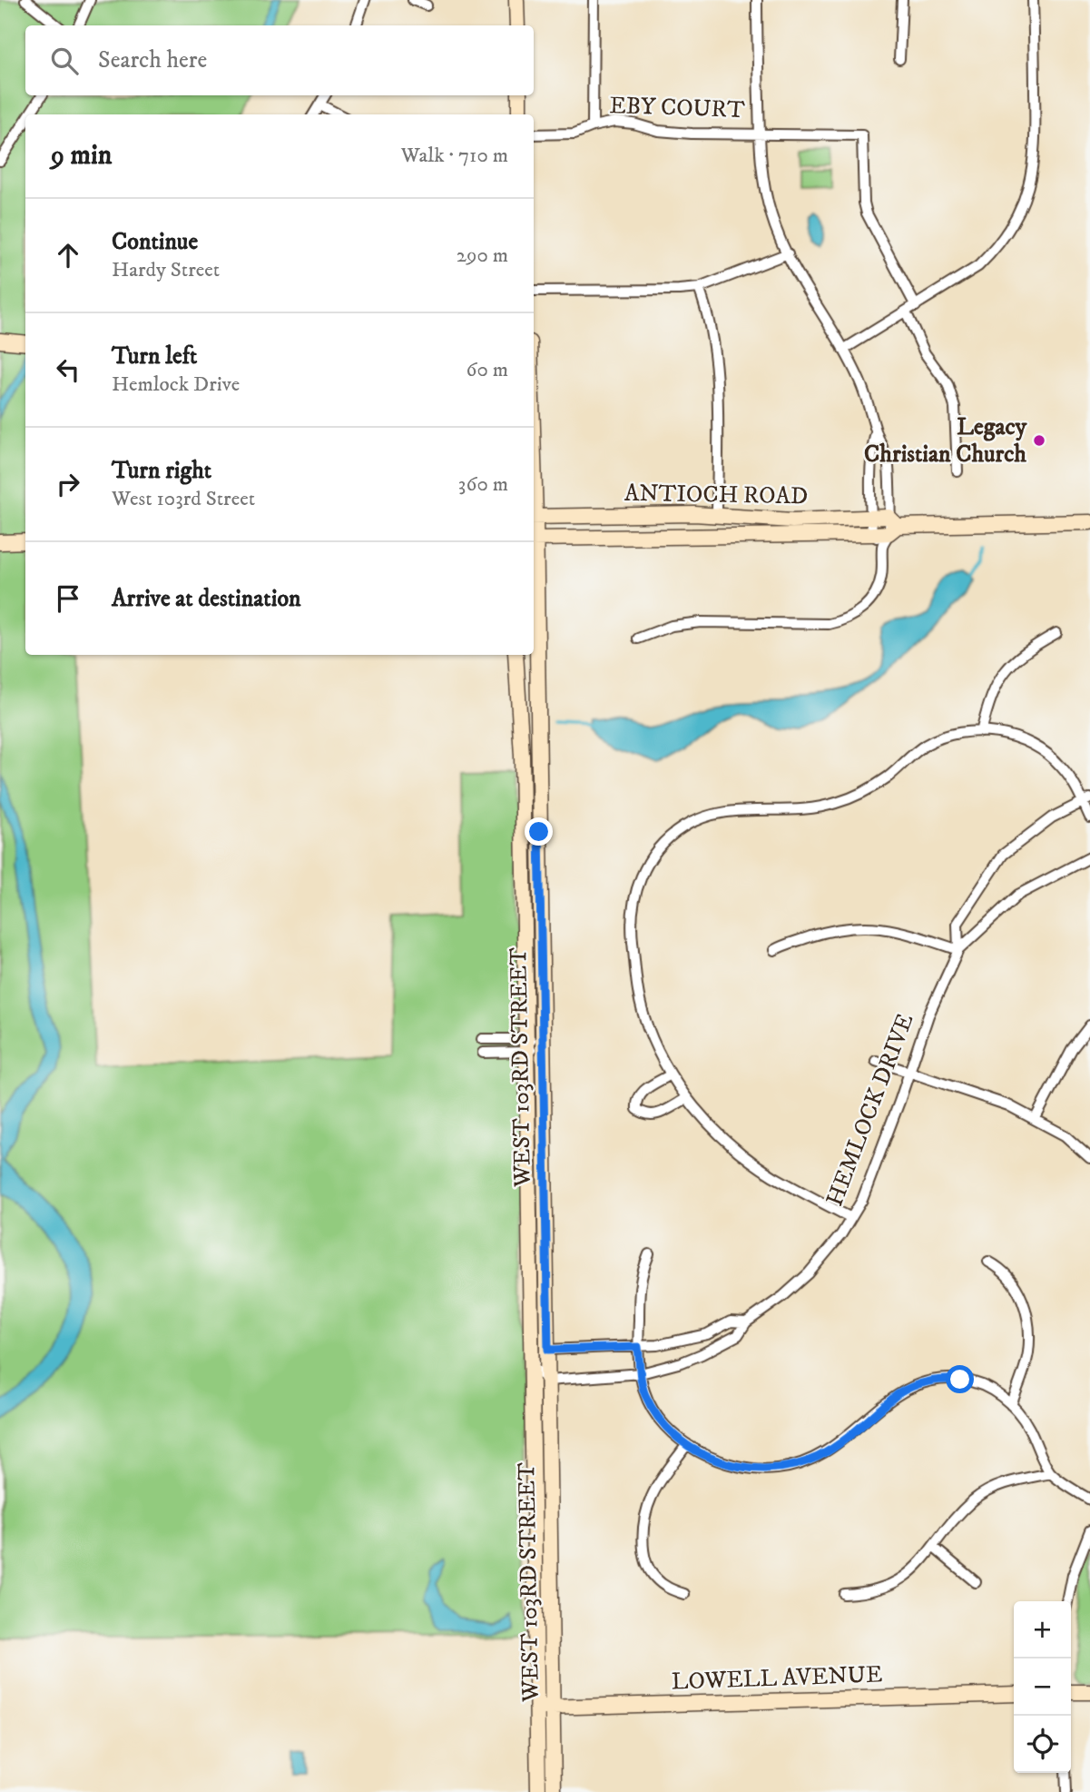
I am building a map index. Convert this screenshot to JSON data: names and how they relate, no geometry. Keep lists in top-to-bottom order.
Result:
{
  "streets": {
    "main road": ["ANTIOCH ROAD", "WEST 103RD STREET", "LOWELL AVENUE"],
    "street": ["EBY COURT", "HEMLOCK DRIVE"]
  },
  "crossings": [
    ["ANTIOCH ROAD", "WEST 103RD STREET"],
    ["WEST 103RD STREET", "HEMLOCK DRIVE"],
    ["WEST 103RD STREET", "LOWELL AVENUE"]
  ],
  "places": ["Legacy Christian Church"],
  "page": {
    "search": "Search here",
    "heading": ["9 min", "Walk · 710 m"],
    "list": [
      ["Continue", "Hardy Street", "290 m"],
      ["Turn left", "Hemlock Drive", "60 m"],
      ["Turn right", "West 103rd Street", "360 m"],
      "Arrive at destination"
    ],
    "map_buttons": ["+", "−"]
  }
}
